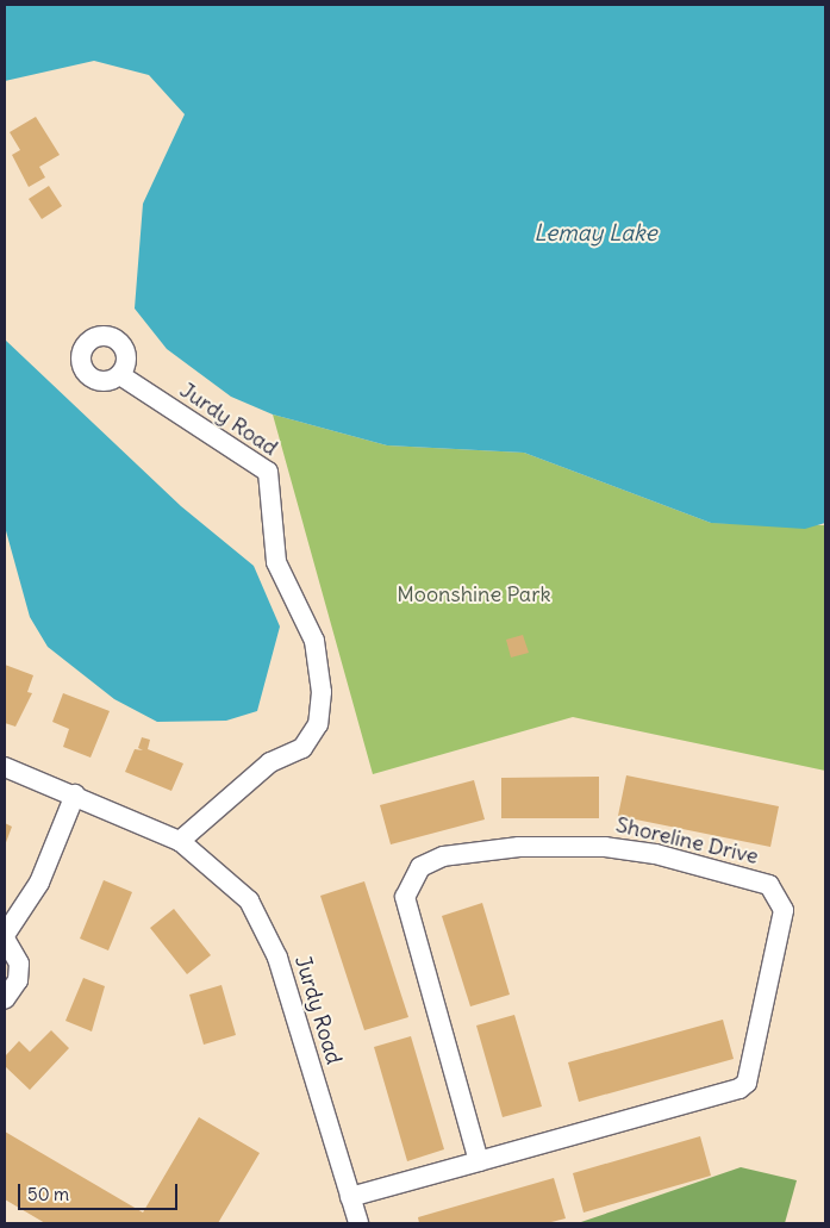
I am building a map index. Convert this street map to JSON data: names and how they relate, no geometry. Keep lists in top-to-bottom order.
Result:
{
  "streets": {
    "street": ["Jurdy Road", "Shoreline Drive"]
  },
  "crossings": [
    ["Jurdy Road", "Shoreline Drive"]
  ],
  "water": ["Lemay Lake"],
  "parks": ["Moonshine Park"],
  "scale_bar": "50 m"
}
